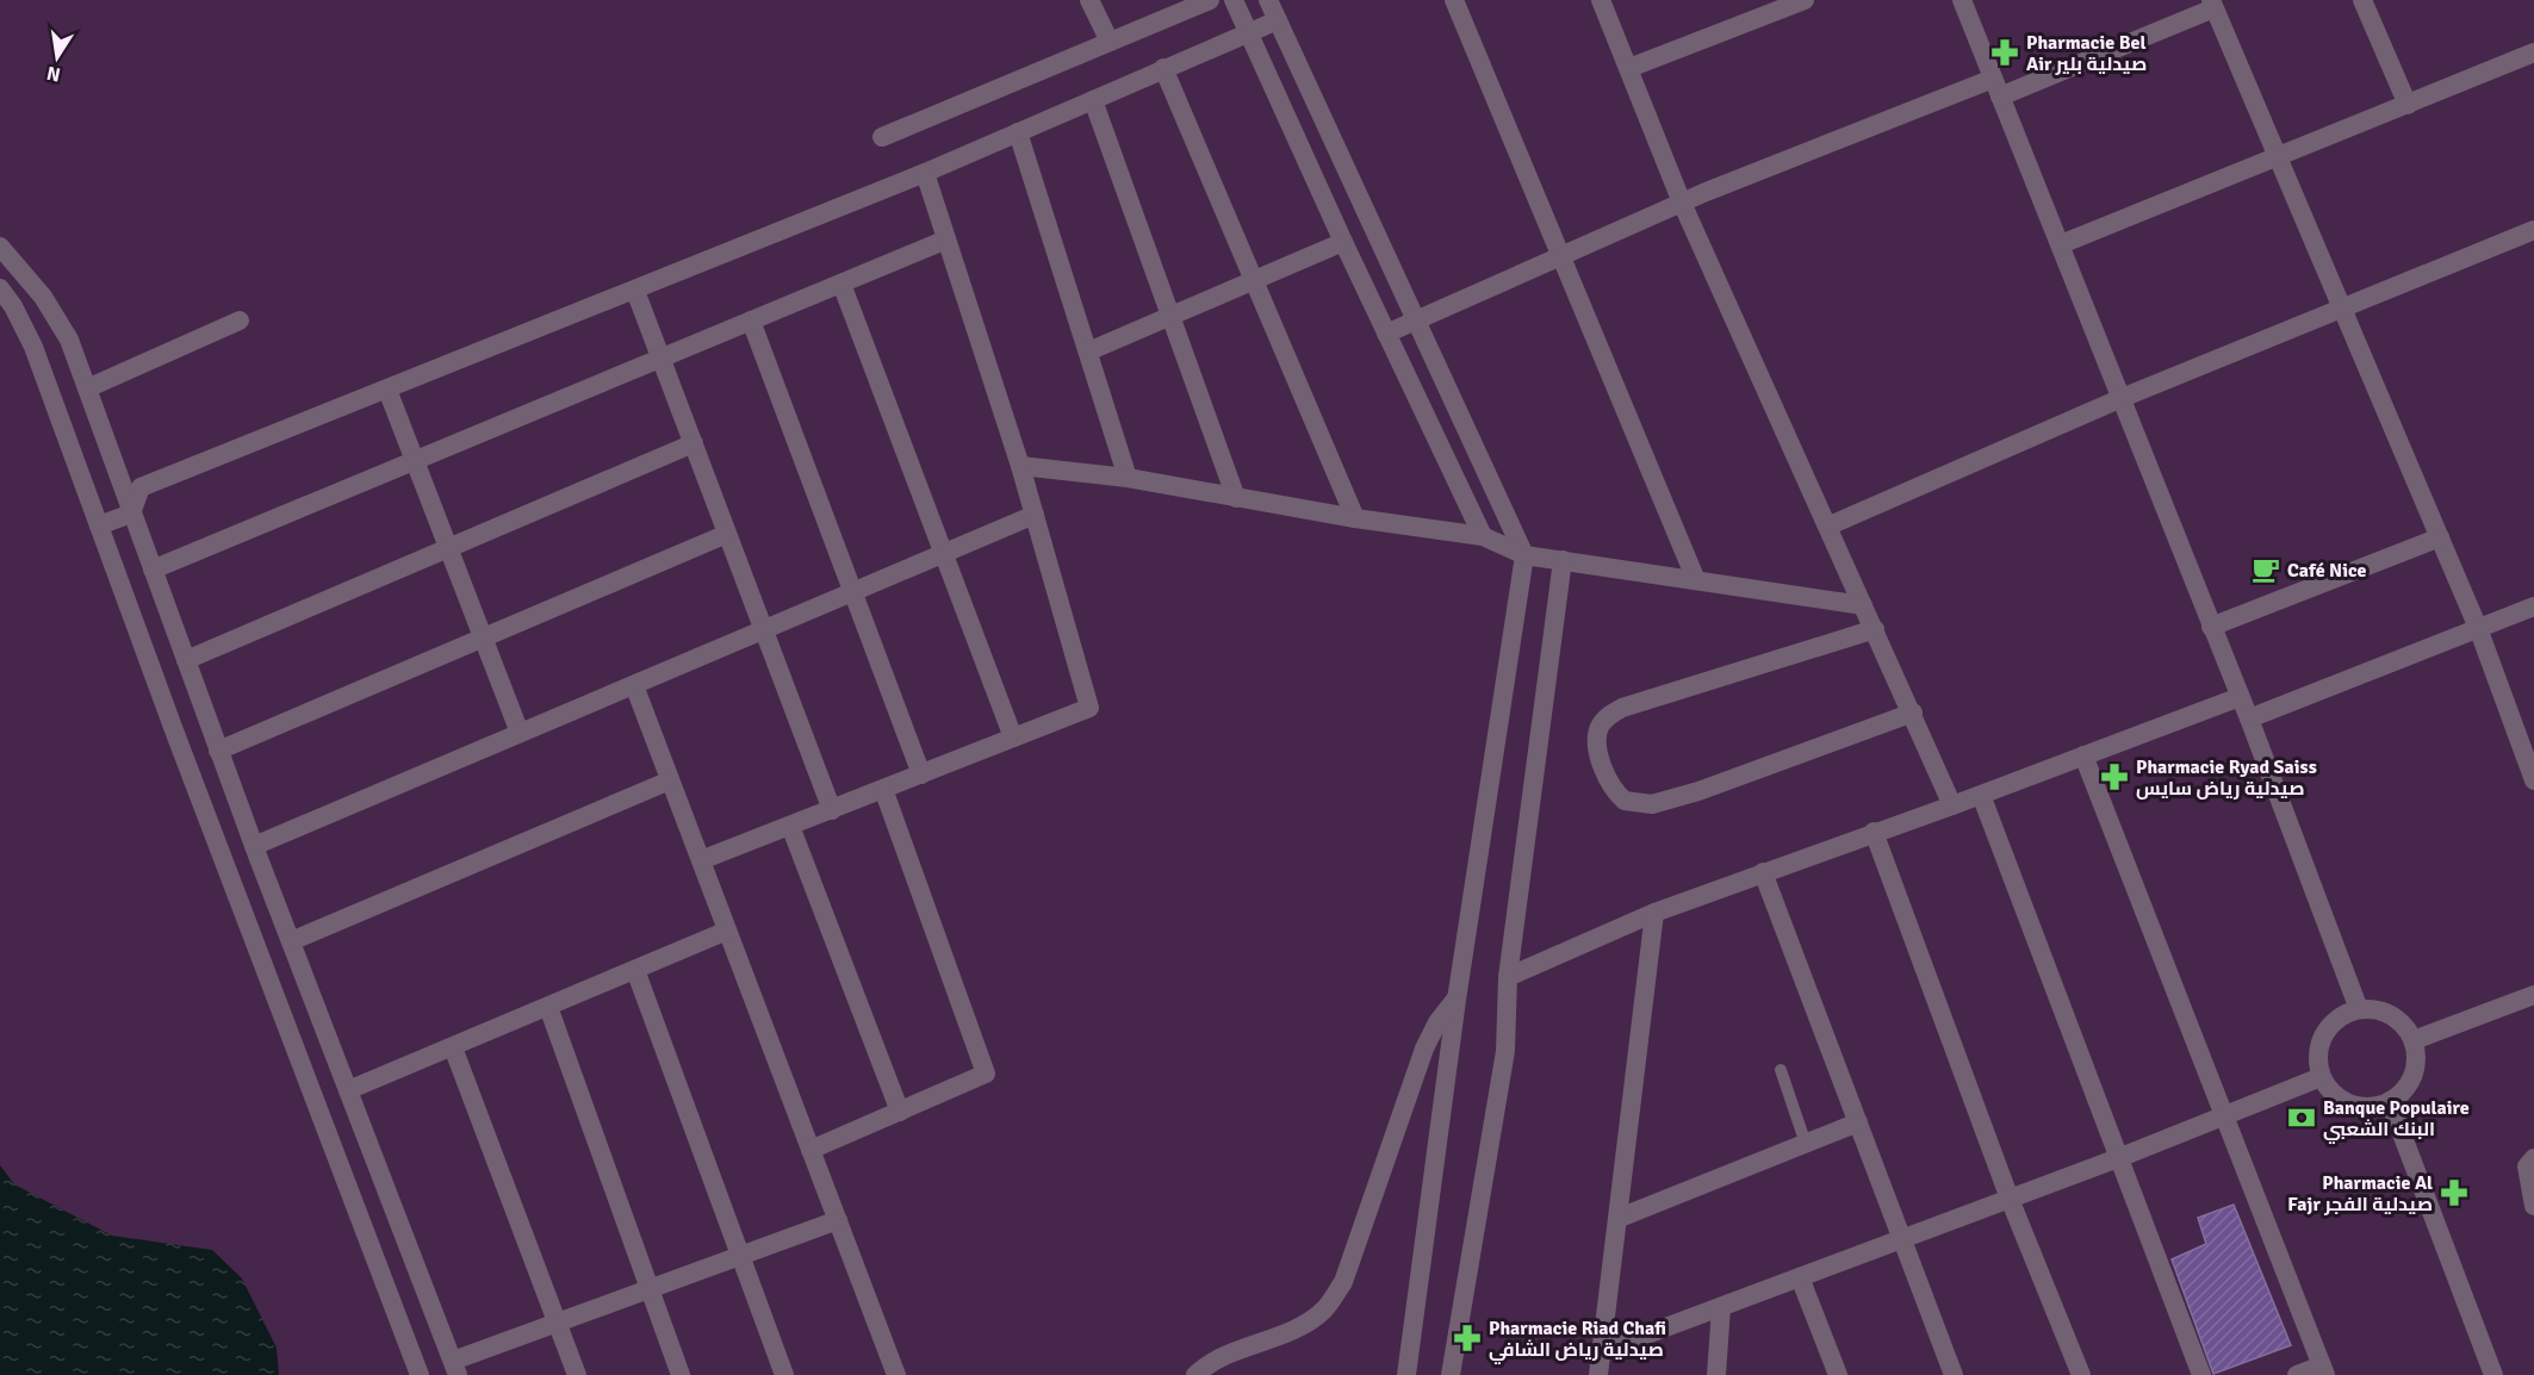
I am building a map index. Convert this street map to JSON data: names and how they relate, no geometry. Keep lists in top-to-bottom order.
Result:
{
  "places": {
    "pharmacy": [
      "Pharmacie Bel Air صيدلية بلير",
      "Pharmacie Ryad Saiss صيدلية رياض سايس",
      "Pharmacie Al Fajr صيدلية الفجر",
      "Pharmacie Riad Chafi صيدلية رياض الشافي"
    ],
    "cafe": ["Café Nice"],
    "bank": ["Banque Populaire البنك الشعبي"]
  },
  "north": "bottom"
}
